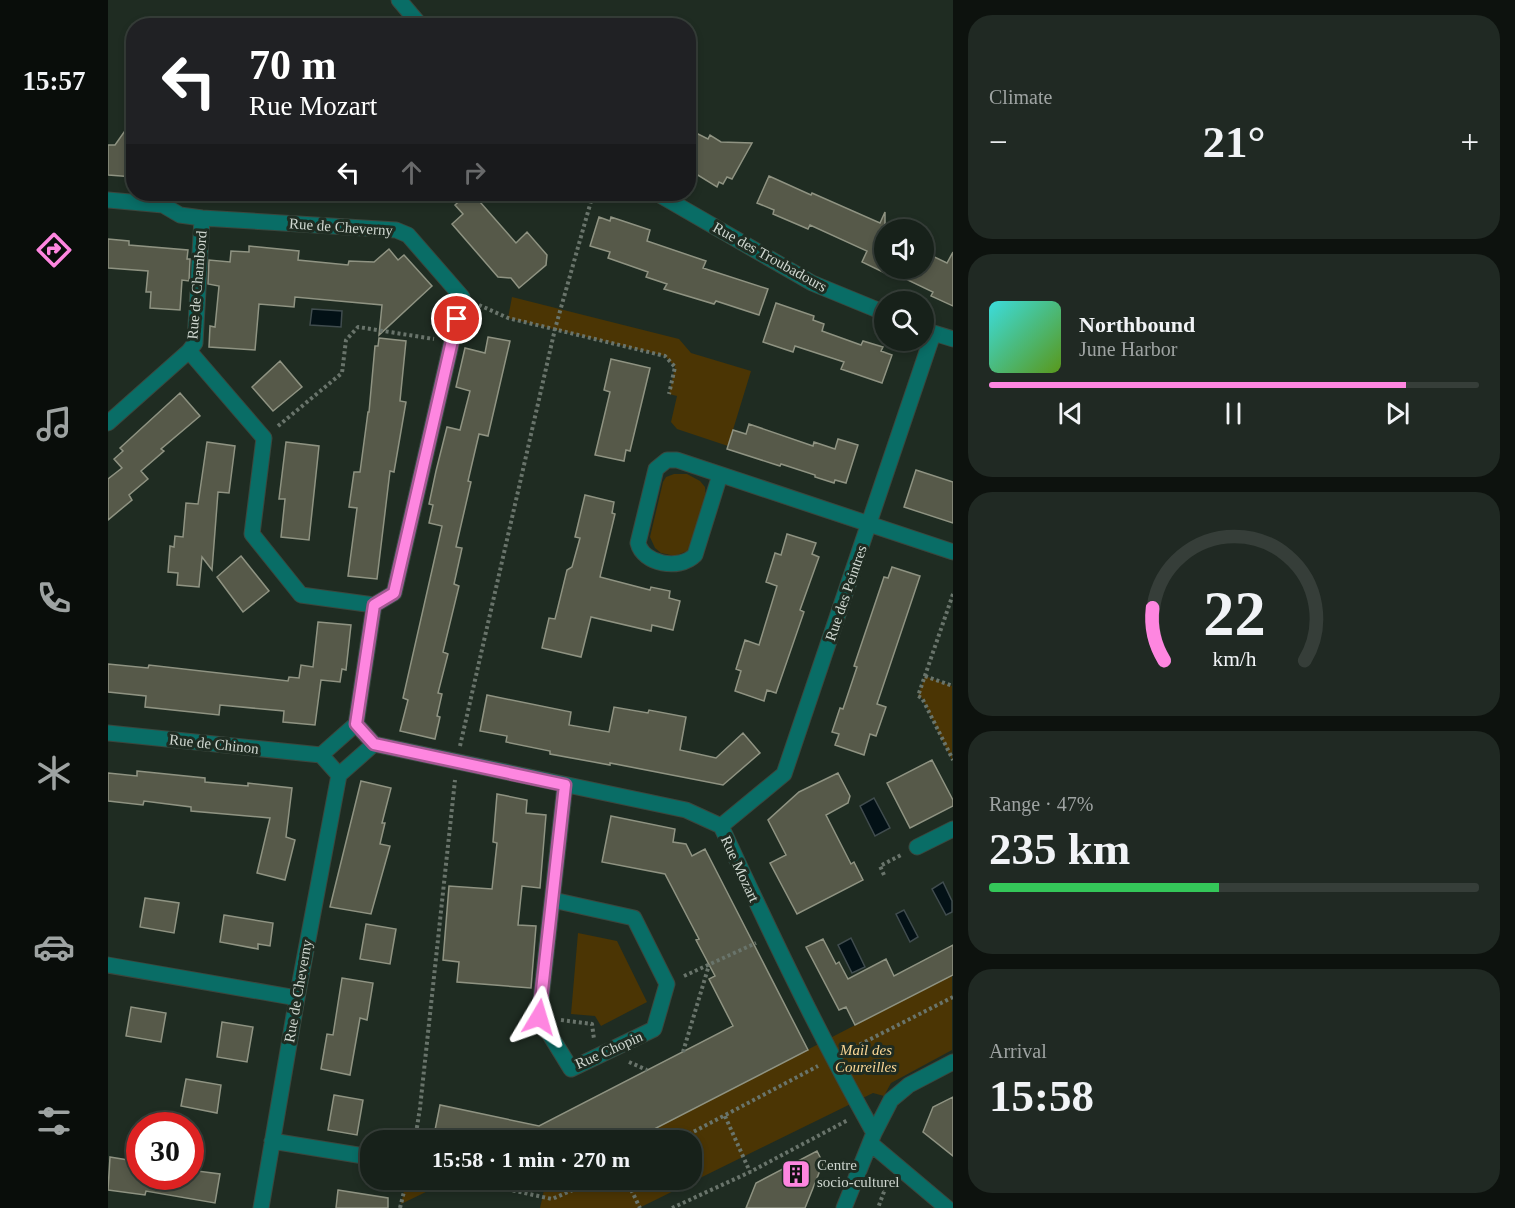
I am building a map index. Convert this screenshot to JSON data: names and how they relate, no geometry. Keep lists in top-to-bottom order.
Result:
{
  "streets": {
    "street": [
      "Rue de Cheverny",
      "Rue des Troubadours",
      "Rue de Chambord",
      "Rue des Peintres",
      "Rue de Chinon",
      "Rue Mozart",
      "Rue Chopin"
    ]
  },
  "crossings": [
    ["Rue de Cheverny", "Rue de Chambord"],
    ["Rue des Peintres", "Rue Mozart"],
    ["Rue Mozart", "Rue Chopin"]
  ],
  "parks": ["Mail des Coureilles"],
  "places": {
    "building": ["Centre socio-culturel"]
  },
  "page": {
    "tabs": "15:57",
    "tile": [
      "Climate",
      ["Range · 47%", "235 km"],
      ["Arrival", "15:58"]
    ],
    "turn": ["70 m", "Rue Mozart"],
    "heat": ["−", "21°", "+"],
    "song": ["Northbound", "June Harbor"],
    "limit": "30",
    "trip": "15:58 · 1 min · 270 m",
    "gauge": ["22", "km/h"]
  }
}
